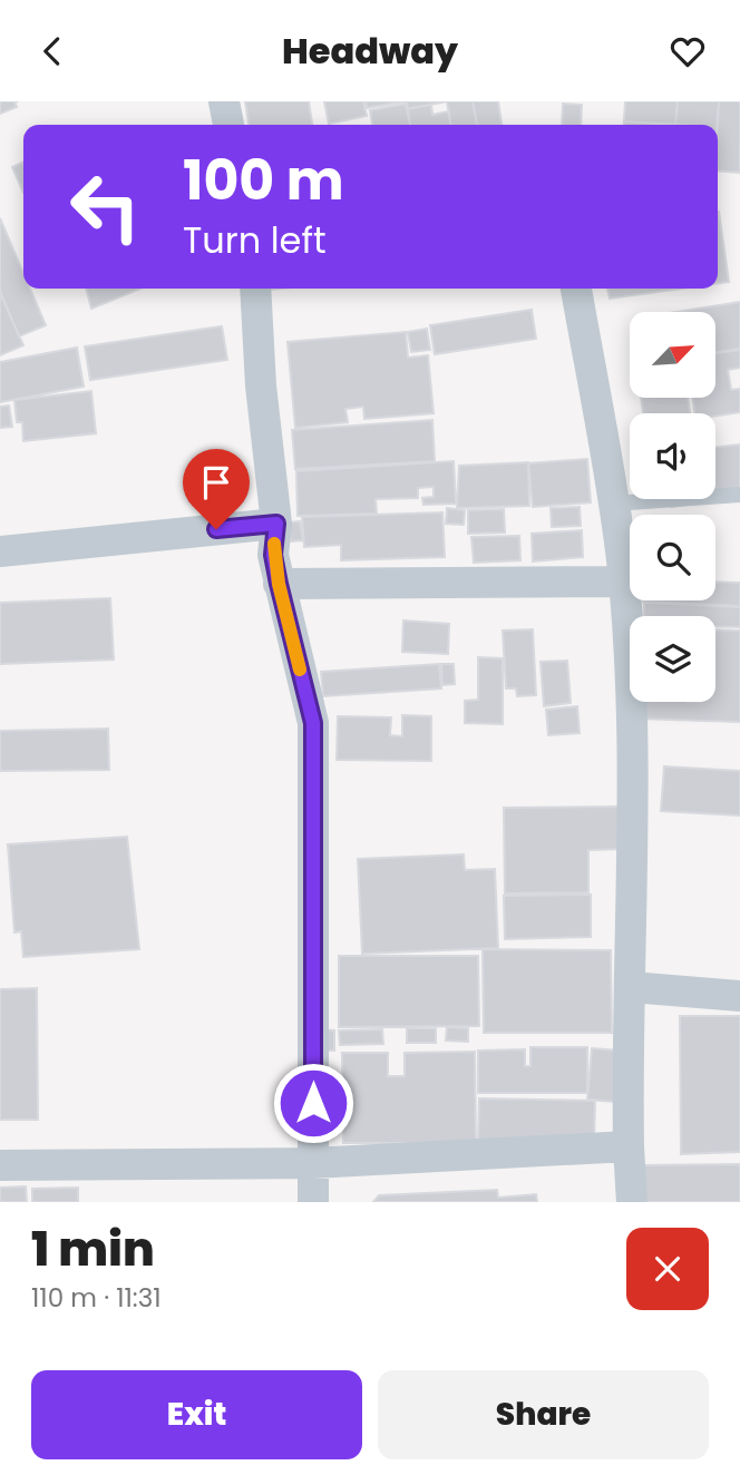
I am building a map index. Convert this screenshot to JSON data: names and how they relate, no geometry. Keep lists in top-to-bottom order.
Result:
{
  "north": "top right",
  "page": {
    "header": "Headway",
    "turn": ["100 m", "Turn left"],
    "heading": ["1 min", "110 m · 11:31"],
    "buttons": ["Exit", "Share"]
  }
}
